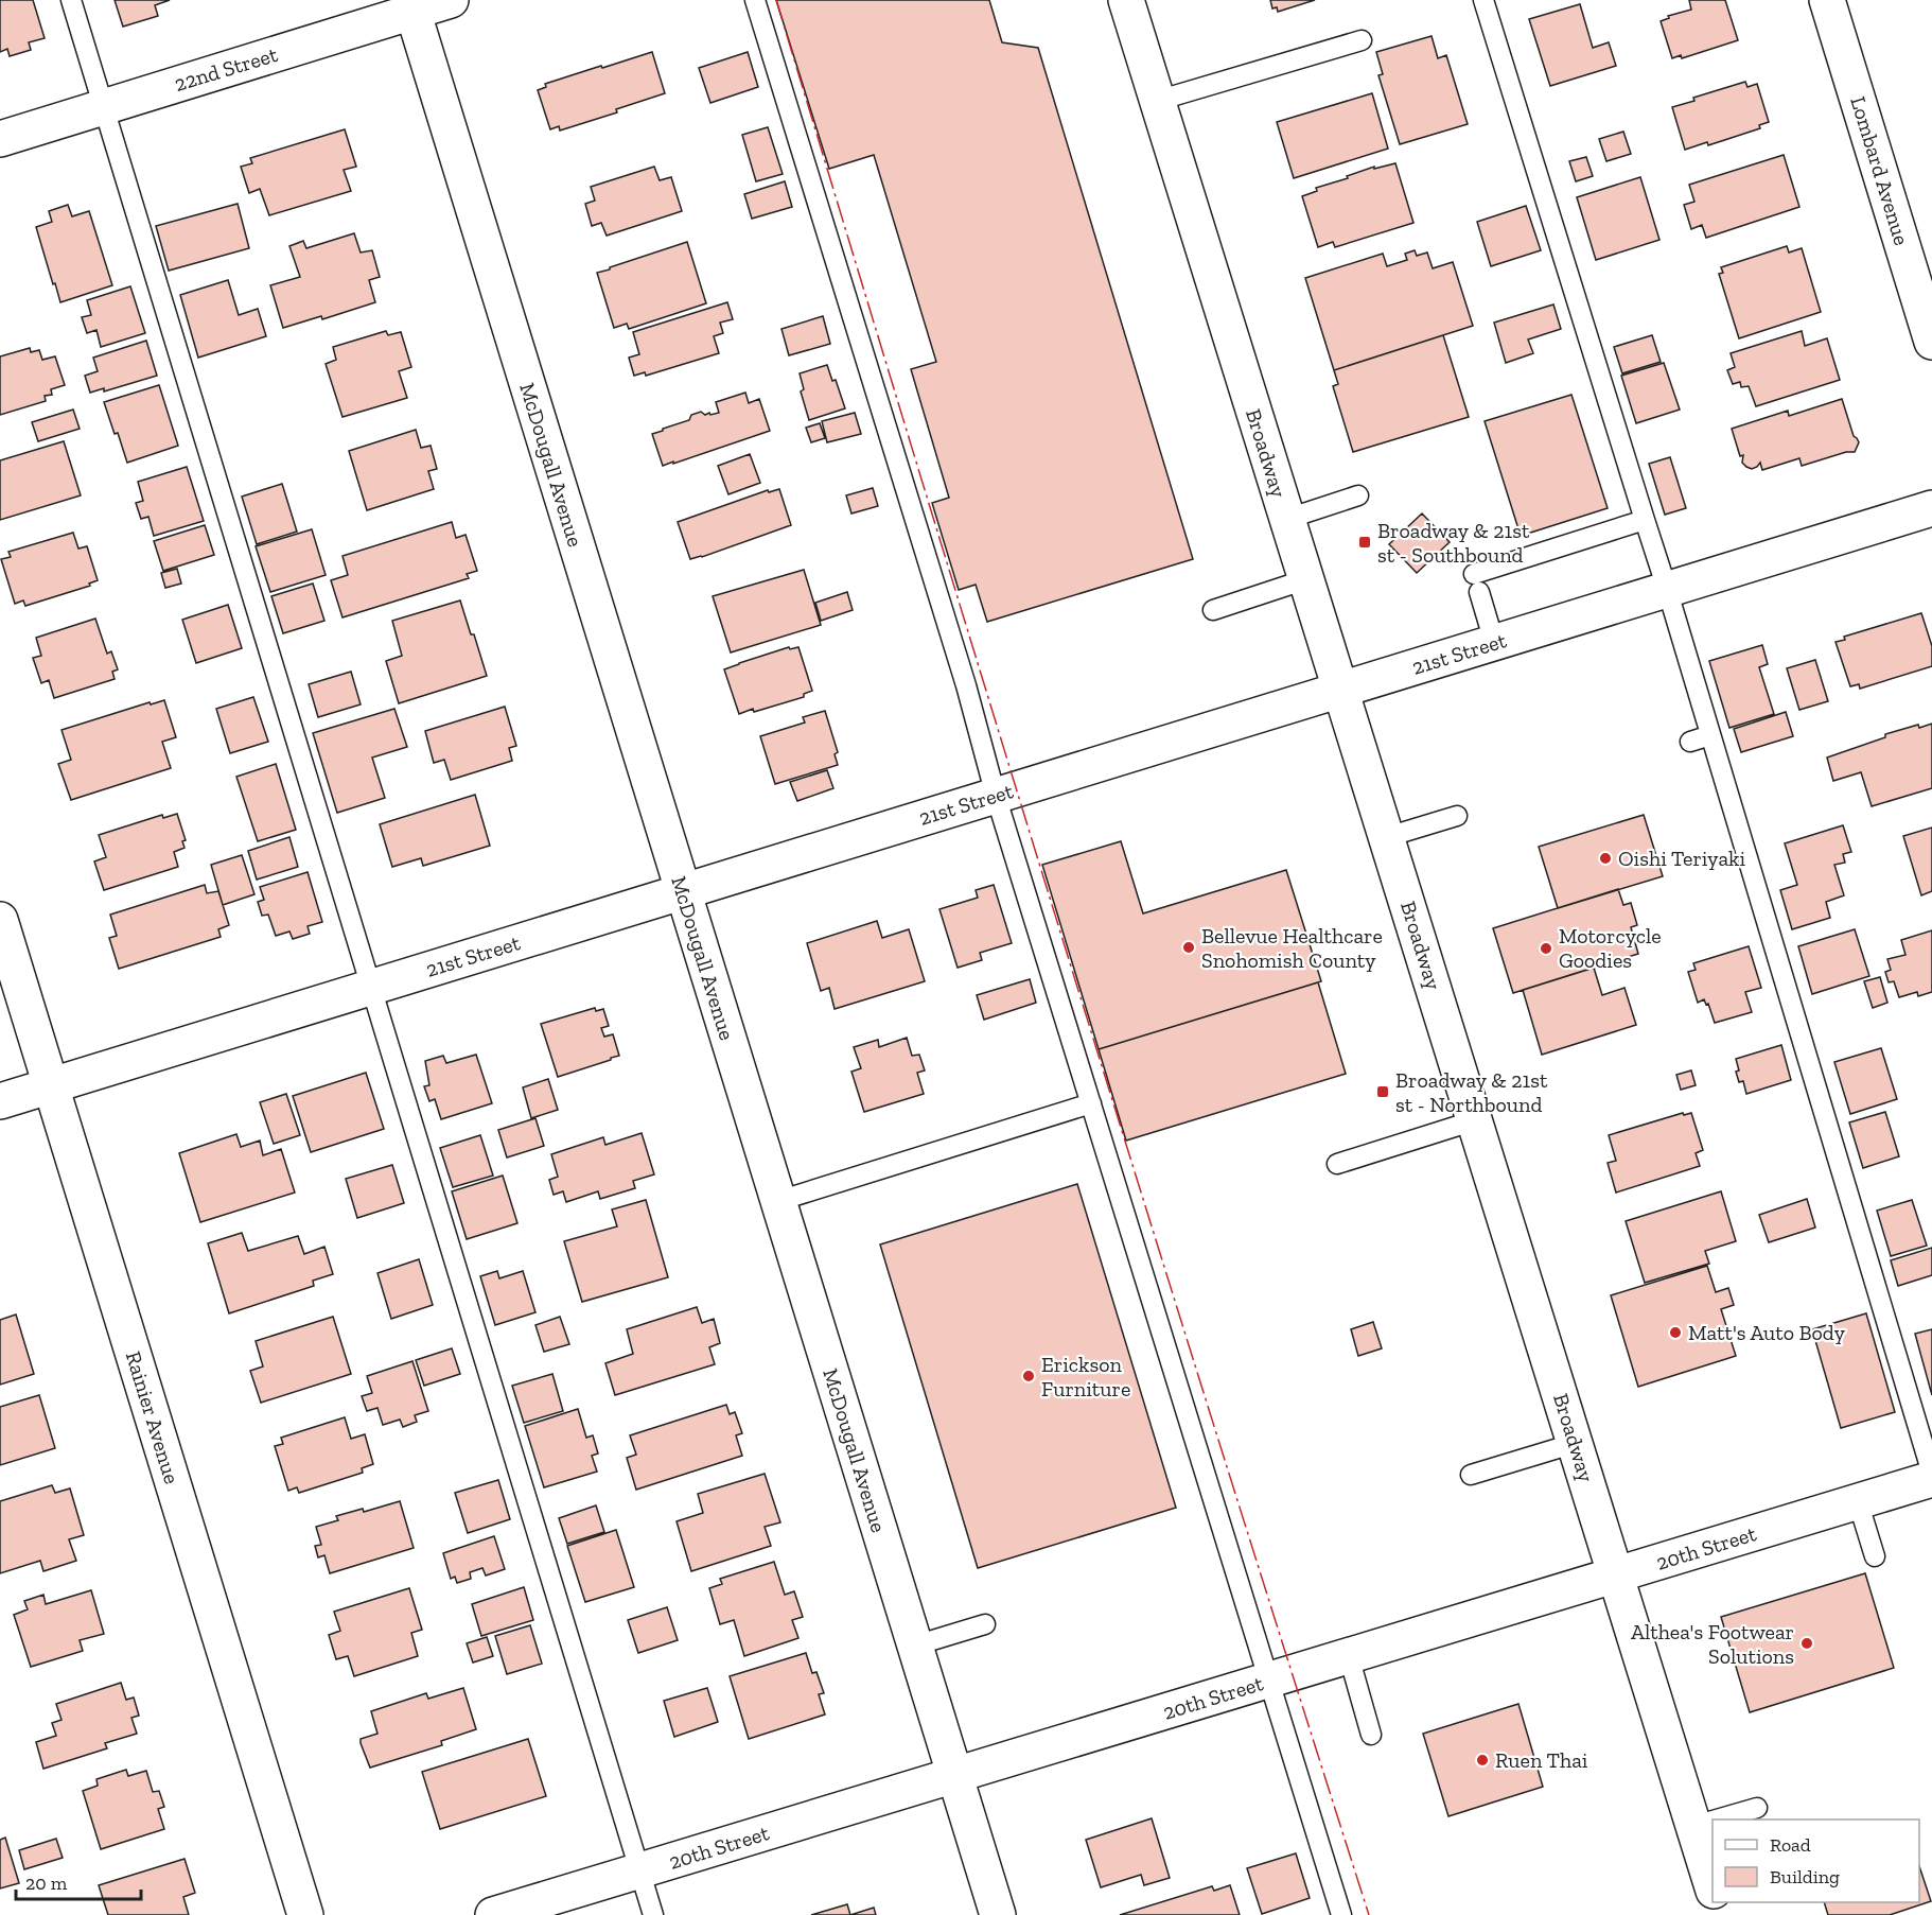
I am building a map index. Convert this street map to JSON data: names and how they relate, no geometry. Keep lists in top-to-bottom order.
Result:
{
  "streets": {
    "street": [
      "22nd Street",
      "Lombard Avenue",
      "Broadway",
      "McDougall Avenue",
      "21st Street",
      "Rainier Avenue",
      "20th Street"
    ]
  },
  "crossings": [
    ["22nd Street", "McDougall Avenue"],
    ["Broadway", "21st Street"],
    ["Broadway", "20th Street"],
    ["McDougall Avenue", "21st Street"],
    ["McDougall Avenue", "20th Street"],
    ["21st Street", "Rainier Avenue"]
  ],
  "places": {
    "transit": ["Broadway & 21st st - Southbound", "Broadway & 21st st - Northbound"],
    "other": [
      "Oishi Teriyaki",
      "Bellevue Healthcare Snohomish County",
      "Motorcycle Goodies",
      "Matt's Auto Body",
      "Erickson Furniture",
      "Althea's Footwear Solutions",
      "Ruen Thai"
    ]
  },
  "legend": ["Road", "Building"],
  "scale_bar": "20 m"
}
